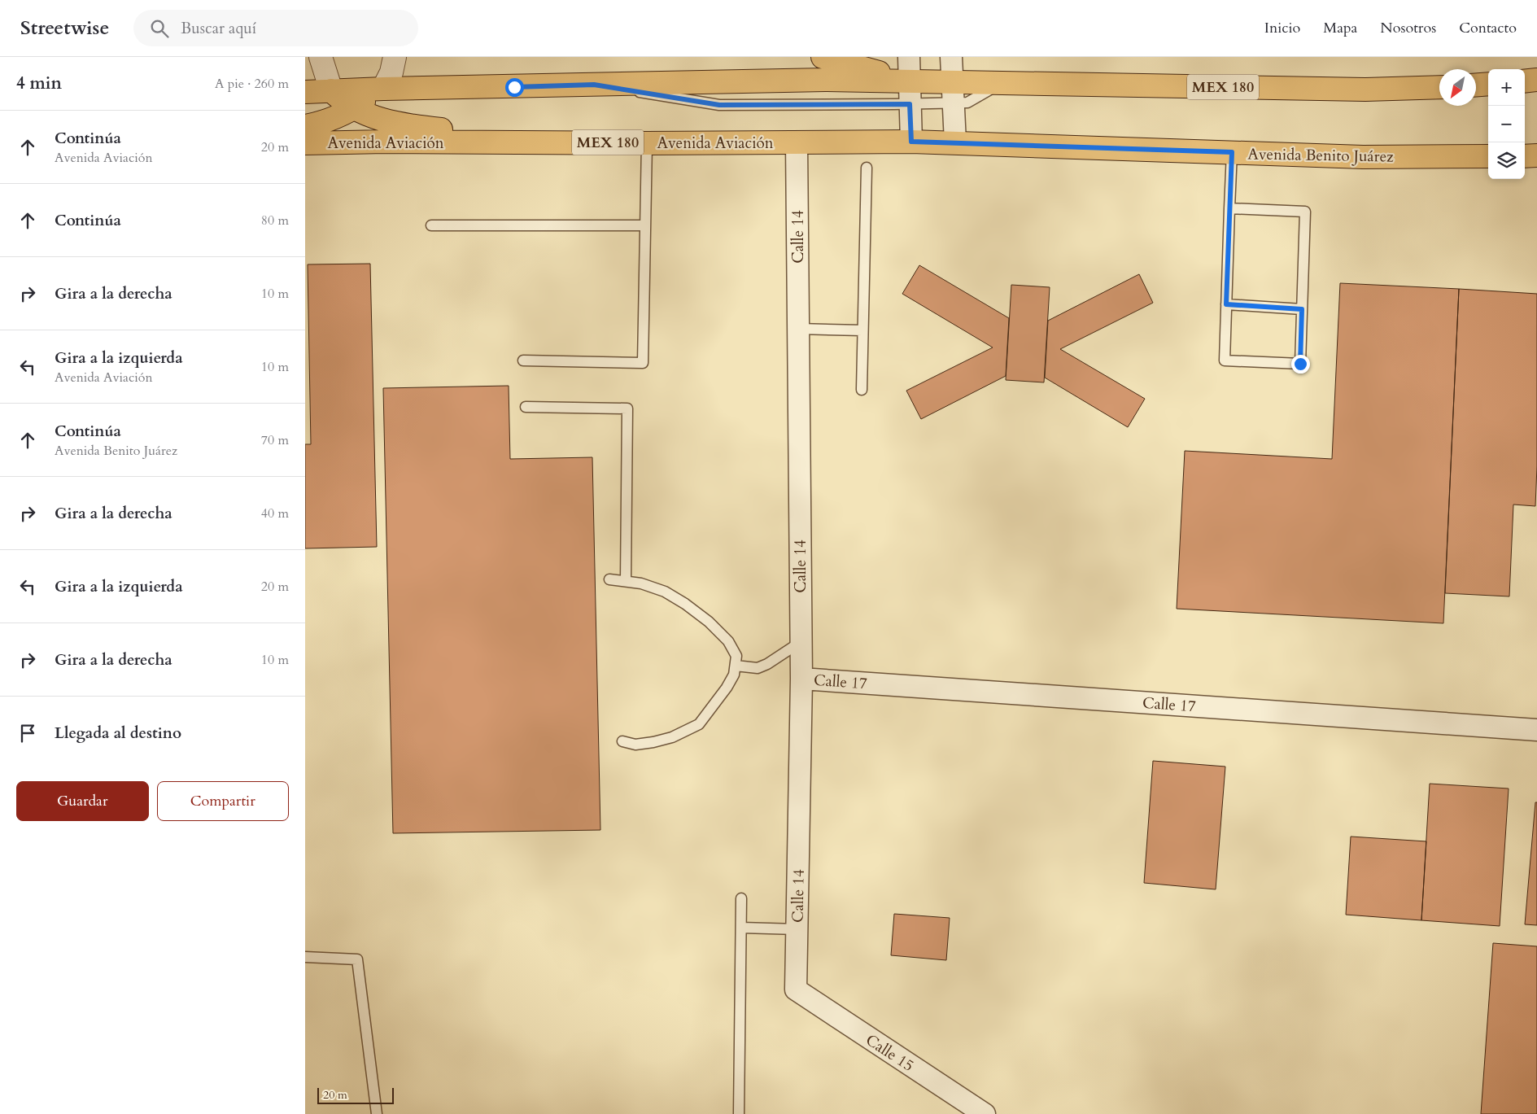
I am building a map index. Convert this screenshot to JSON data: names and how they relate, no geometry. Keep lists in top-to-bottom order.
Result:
{
  "streets": {
    "main road": ["MEX 180", "Avenida Aviación", "Avenida Benito Juárez"],
    "street": ["Calle 14", "Calle 17", "Calle 15"]
  },
  "crossings": [
    ["Avenida Aviación", "Avenida Benito Juárez"],
    ["Avenida Aviación", "Calle 14"],
    ["Calle 14", "Calle 17"],
    ["Calle 14", "Calle 15"]
  ],
  "scale_bar": "20 m",
  "north": "bottom left",
  "page": {
    "header": "Streetwise",
    "search": "Buscar aquí",
    "nav": [
      "Inicio",
      "Mapa",
      "Nosotros",
      "Contacto"
    ],
    "heading": ["4 min", "A pie · 260 m"],
    "map_buttons": ["+", "−"],
    "list": [
      ["Continúa", "Avenida Aviación", "20 m"],
      ["Continúa", "80 m"],
      ["Gira a la derecha", "10 m"],
      ["Gira a la izquierda", "Avenida Aviación", "10 m"],
      ["Continúa", "Avenida Benito Juárez", "70 m"],
      ["Gira a la derecha", "40 m"],
      ["Gira a la izquierda", "20 m"],
      ["Gira a la derecha", "10 m"],
      "Llegada al destino"
    ],
    "buttons": ["Guardar", "Compartir"],
    "scale": "20 m"
  }
}
